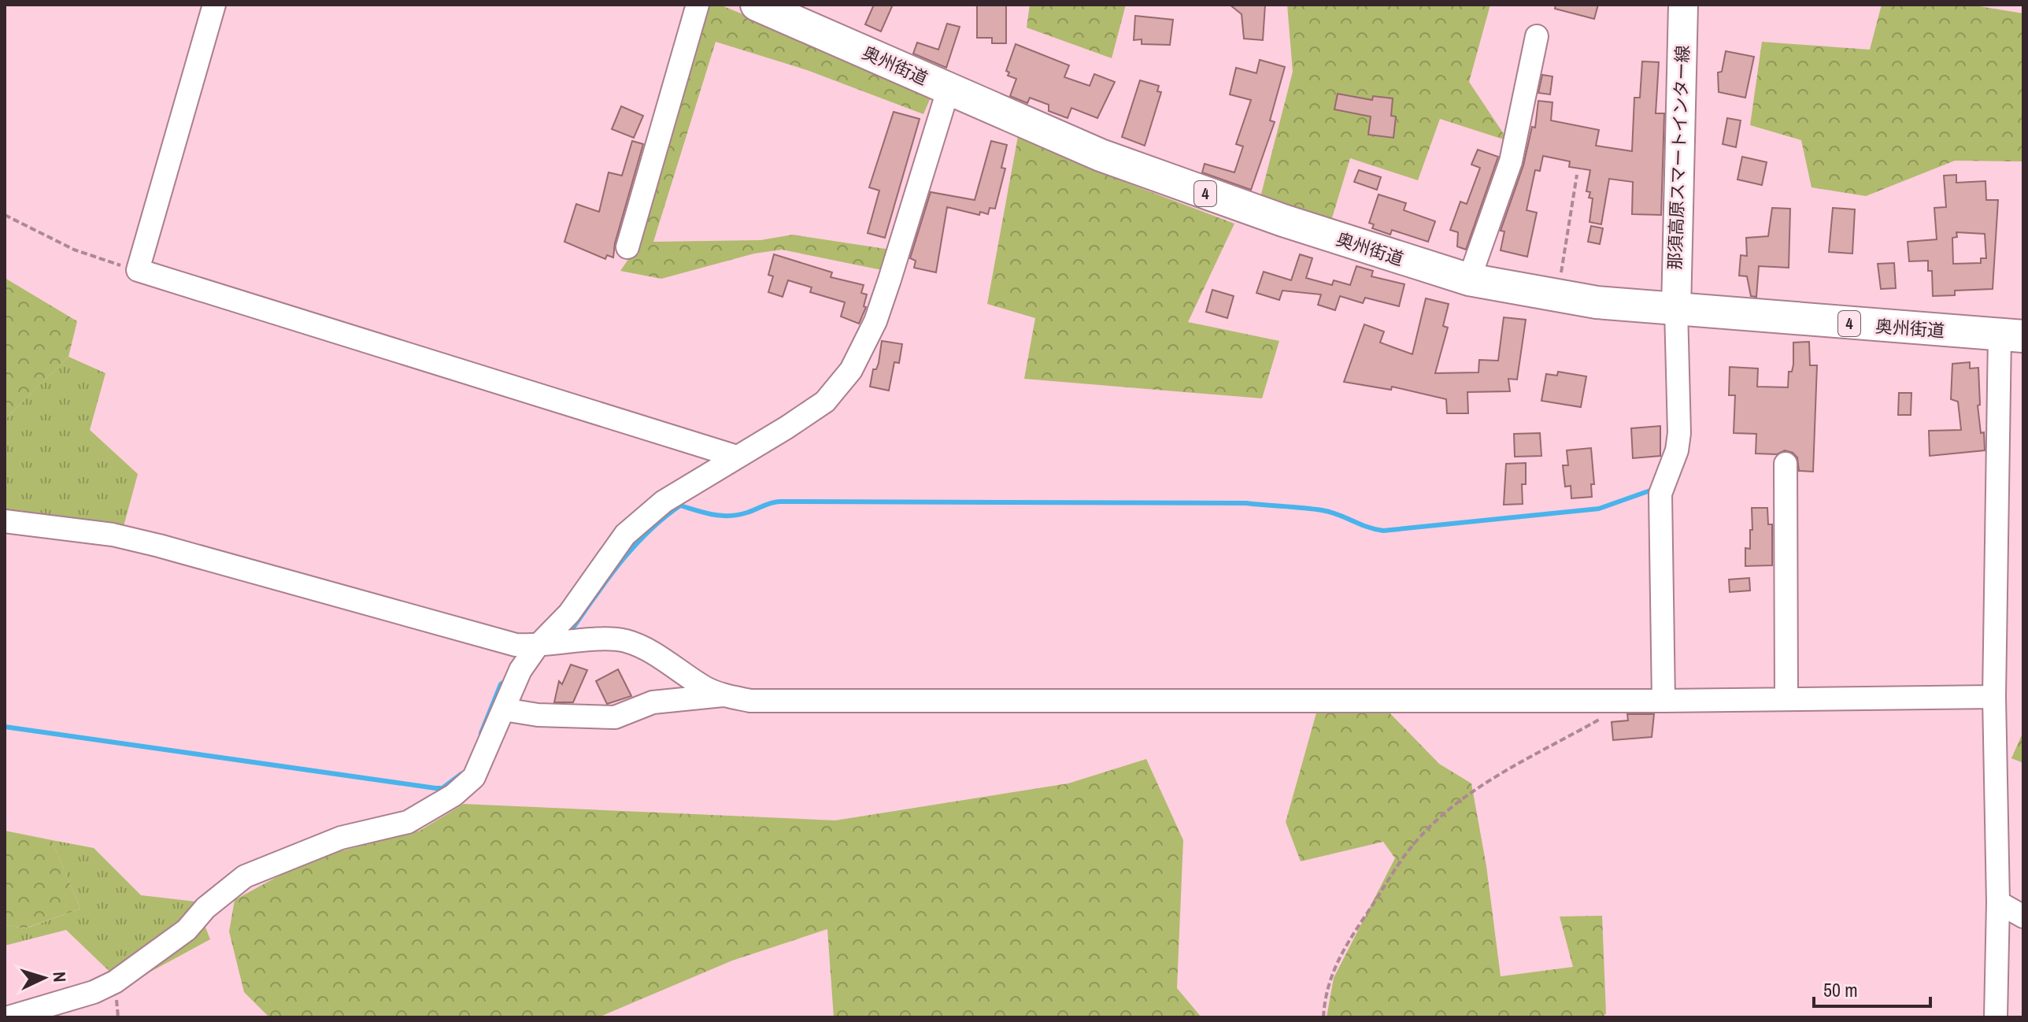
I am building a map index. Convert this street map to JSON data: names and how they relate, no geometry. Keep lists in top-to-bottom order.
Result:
{
  "streets": {
    "highway": ["奥州街道", "4"],
    "main road": ["那須高原スマートインター線"]
  },
  "crossings": [
    ["奥州街道", "那須高原スマートインター線"]
  ],
  "scale_bar": "50 m",
  "north": "right"
}
